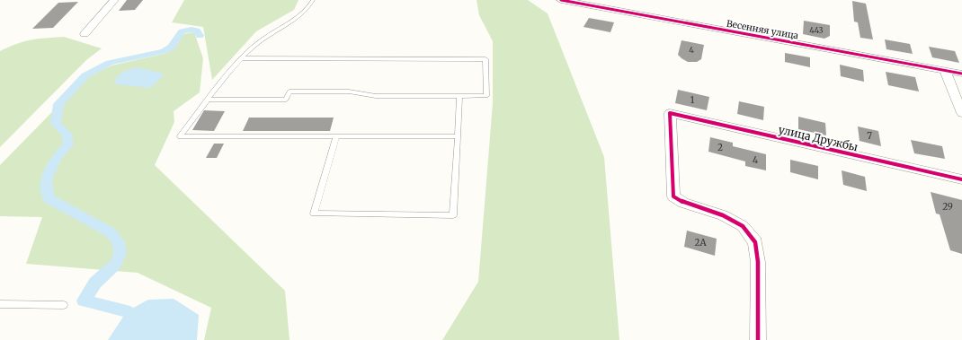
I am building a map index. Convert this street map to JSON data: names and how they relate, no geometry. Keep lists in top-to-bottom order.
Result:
{
  "streets": {
    "street": ["Весенняя улица", "улица Дружбы"]
  },
  "house_numbers": [
    "443",
    "4",
    "1",
    "7",
    "2",
    "4",
    "29",
    "2А"
  ]
}
